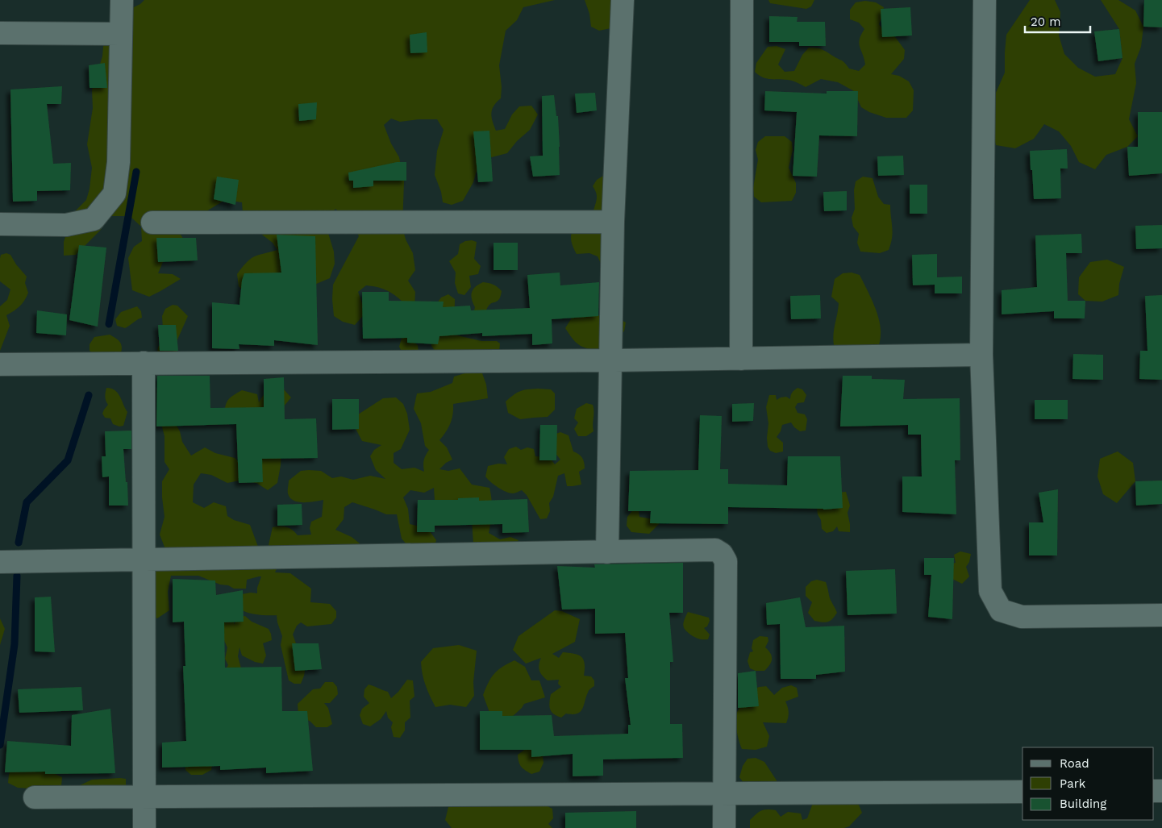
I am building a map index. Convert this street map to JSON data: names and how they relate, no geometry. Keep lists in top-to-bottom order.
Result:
{
  "legend": ["Road", "Park", "Building"],
  "scale_bar": "20 m"
}
